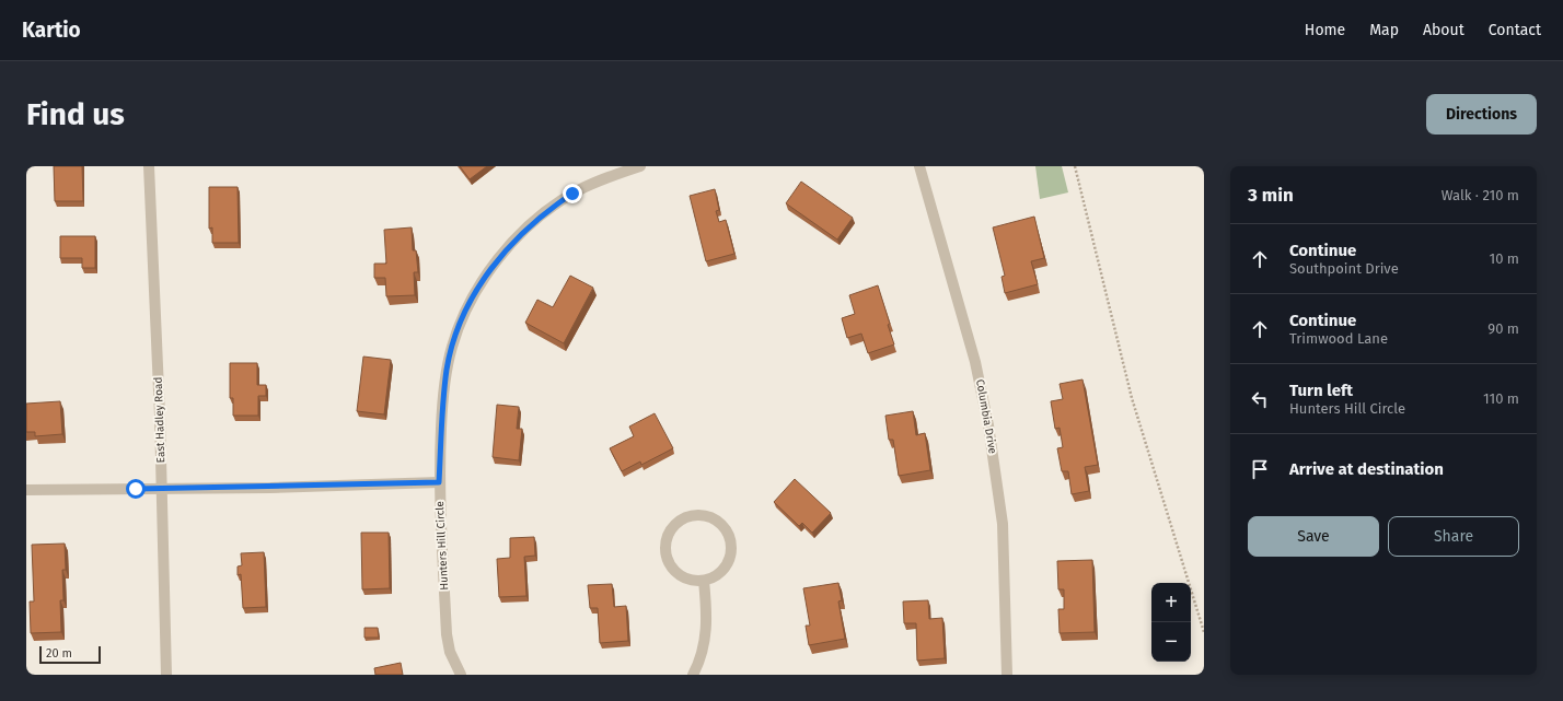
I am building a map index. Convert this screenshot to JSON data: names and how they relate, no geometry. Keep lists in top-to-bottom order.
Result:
{
  "streets": {
    "street": ["Columbia Drive", "East Hadley Road", "Hunters Hill Circle"]
  },
  "scale_bar": "20 m",
  "page": {
    "header": "Kartio",
    "nav": [
      "Home",
      "Map",
      "About",
      "Contact"
    ],
    "buttons": [
      "Directions",
      ["Save", "Share"]
    ],
    "title": "Find us",
    "heading": ["3 min", "Walk · 210 m"],
    "list": [
      ["Continue", "Southpoint Drive", "10 m"],
      ["Continue", "Trimwood Lane", "90 m"],
      ["Turn left", "Hunters Hill Circle", "110 m"],
      "Arrive at destination"
    ],
    "map_buttons": ["+", "−"],
    "scale": "20 m"
  }
}
